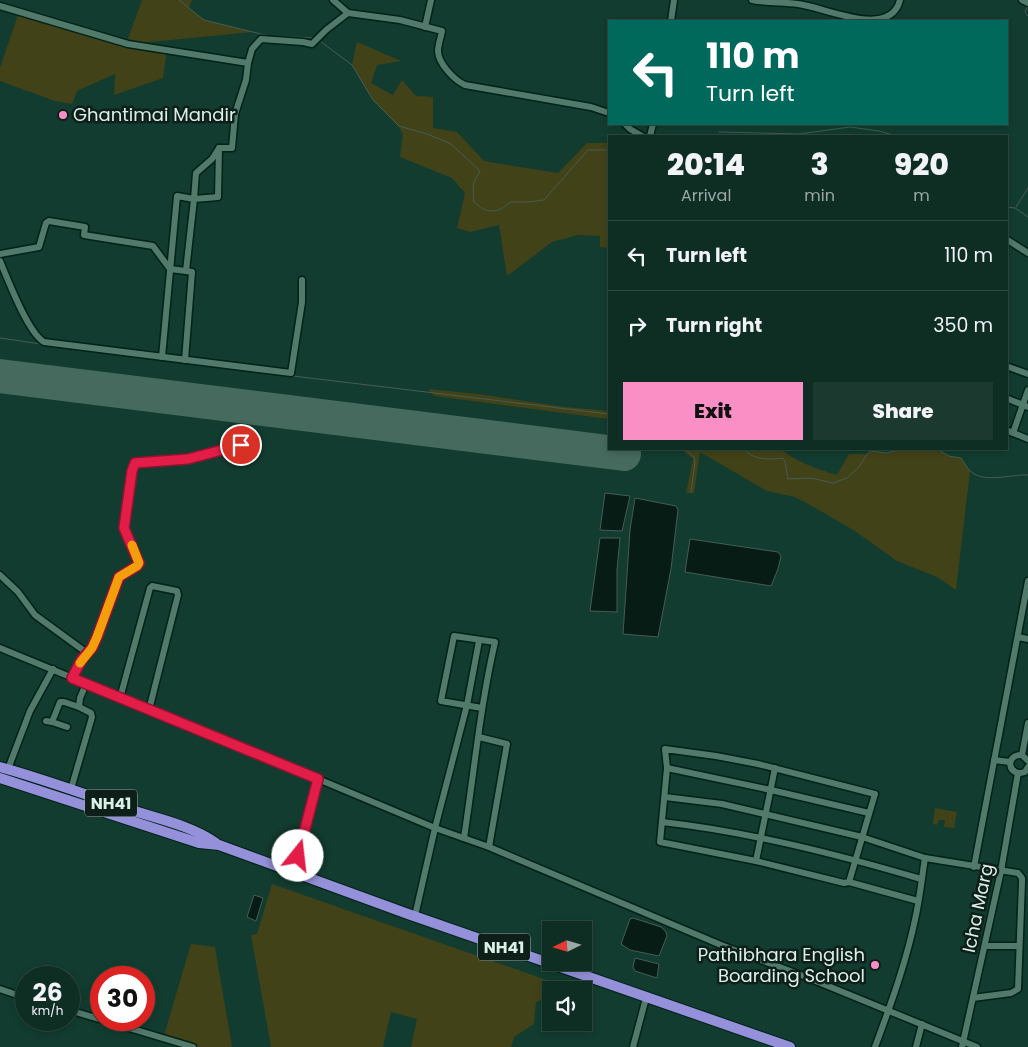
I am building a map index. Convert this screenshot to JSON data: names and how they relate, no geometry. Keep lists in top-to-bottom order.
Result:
{
  "streets": {
    "highway": ["NH41"],
    "street": ["Icha Marg"]
  },
  "places": ["Ghantimai Mandir", "Pathibhara English Boarding School"],
  "north": "left",
  "page": {
    "turn": ["110 m", "Turn left"],
    "eta": [
      "20:14",
      "Arrival",
      "3",
      "min",
      "920",
      "m"
    ],
    "list": [
      {
        "name": "Turn left",
        "value": "110 m"
      },
      {
        "name": "Turn right",
        "value": "350 m"
      }
    ],
    "buttons": ["Exit", "Share"],
    "speed": "26 km/h",
    "limit": "30"
  }
}
